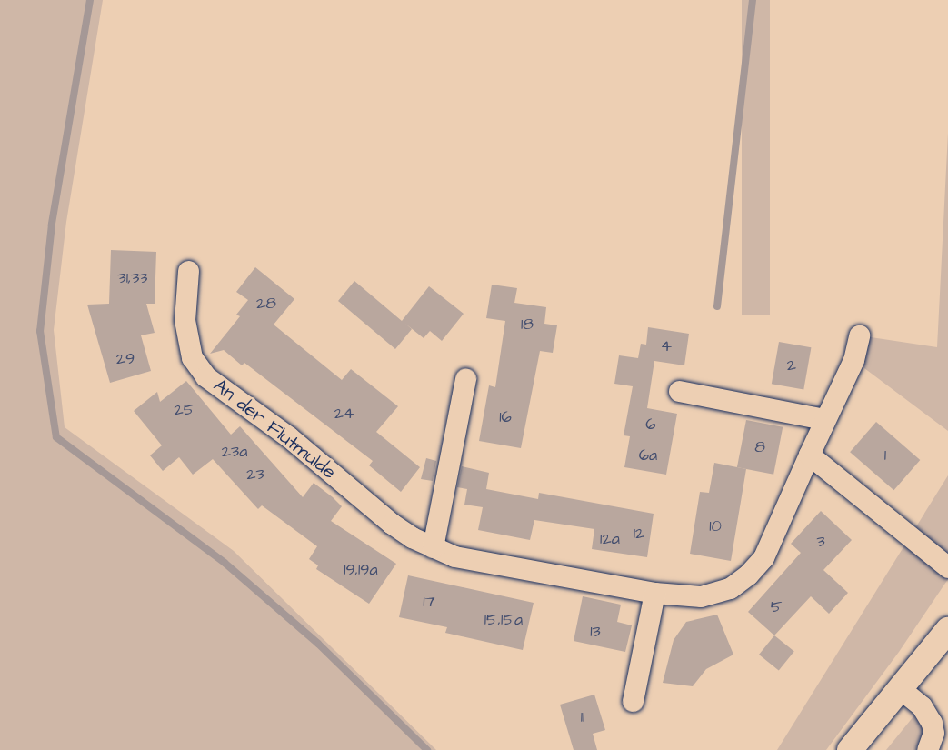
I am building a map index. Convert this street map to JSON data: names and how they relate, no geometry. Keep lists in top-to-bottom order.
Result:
{
  "streets": {
    "street": ["An der Flutmulde"]
  },
  "house_numbers": [
    "31,33",
    "28",
    "18",
    "4",
    "29",
    "2",
    "25",
    "24",
    "16",
    "6",
    "8",
    "23a",
    "6a",
    "1",
    "23",
    "10",
    "12",
    "12a",
    "3",
    "19,19a",
    "17",
    "5",
    "15,15a",
    "13",
    "11"
  ]
}
